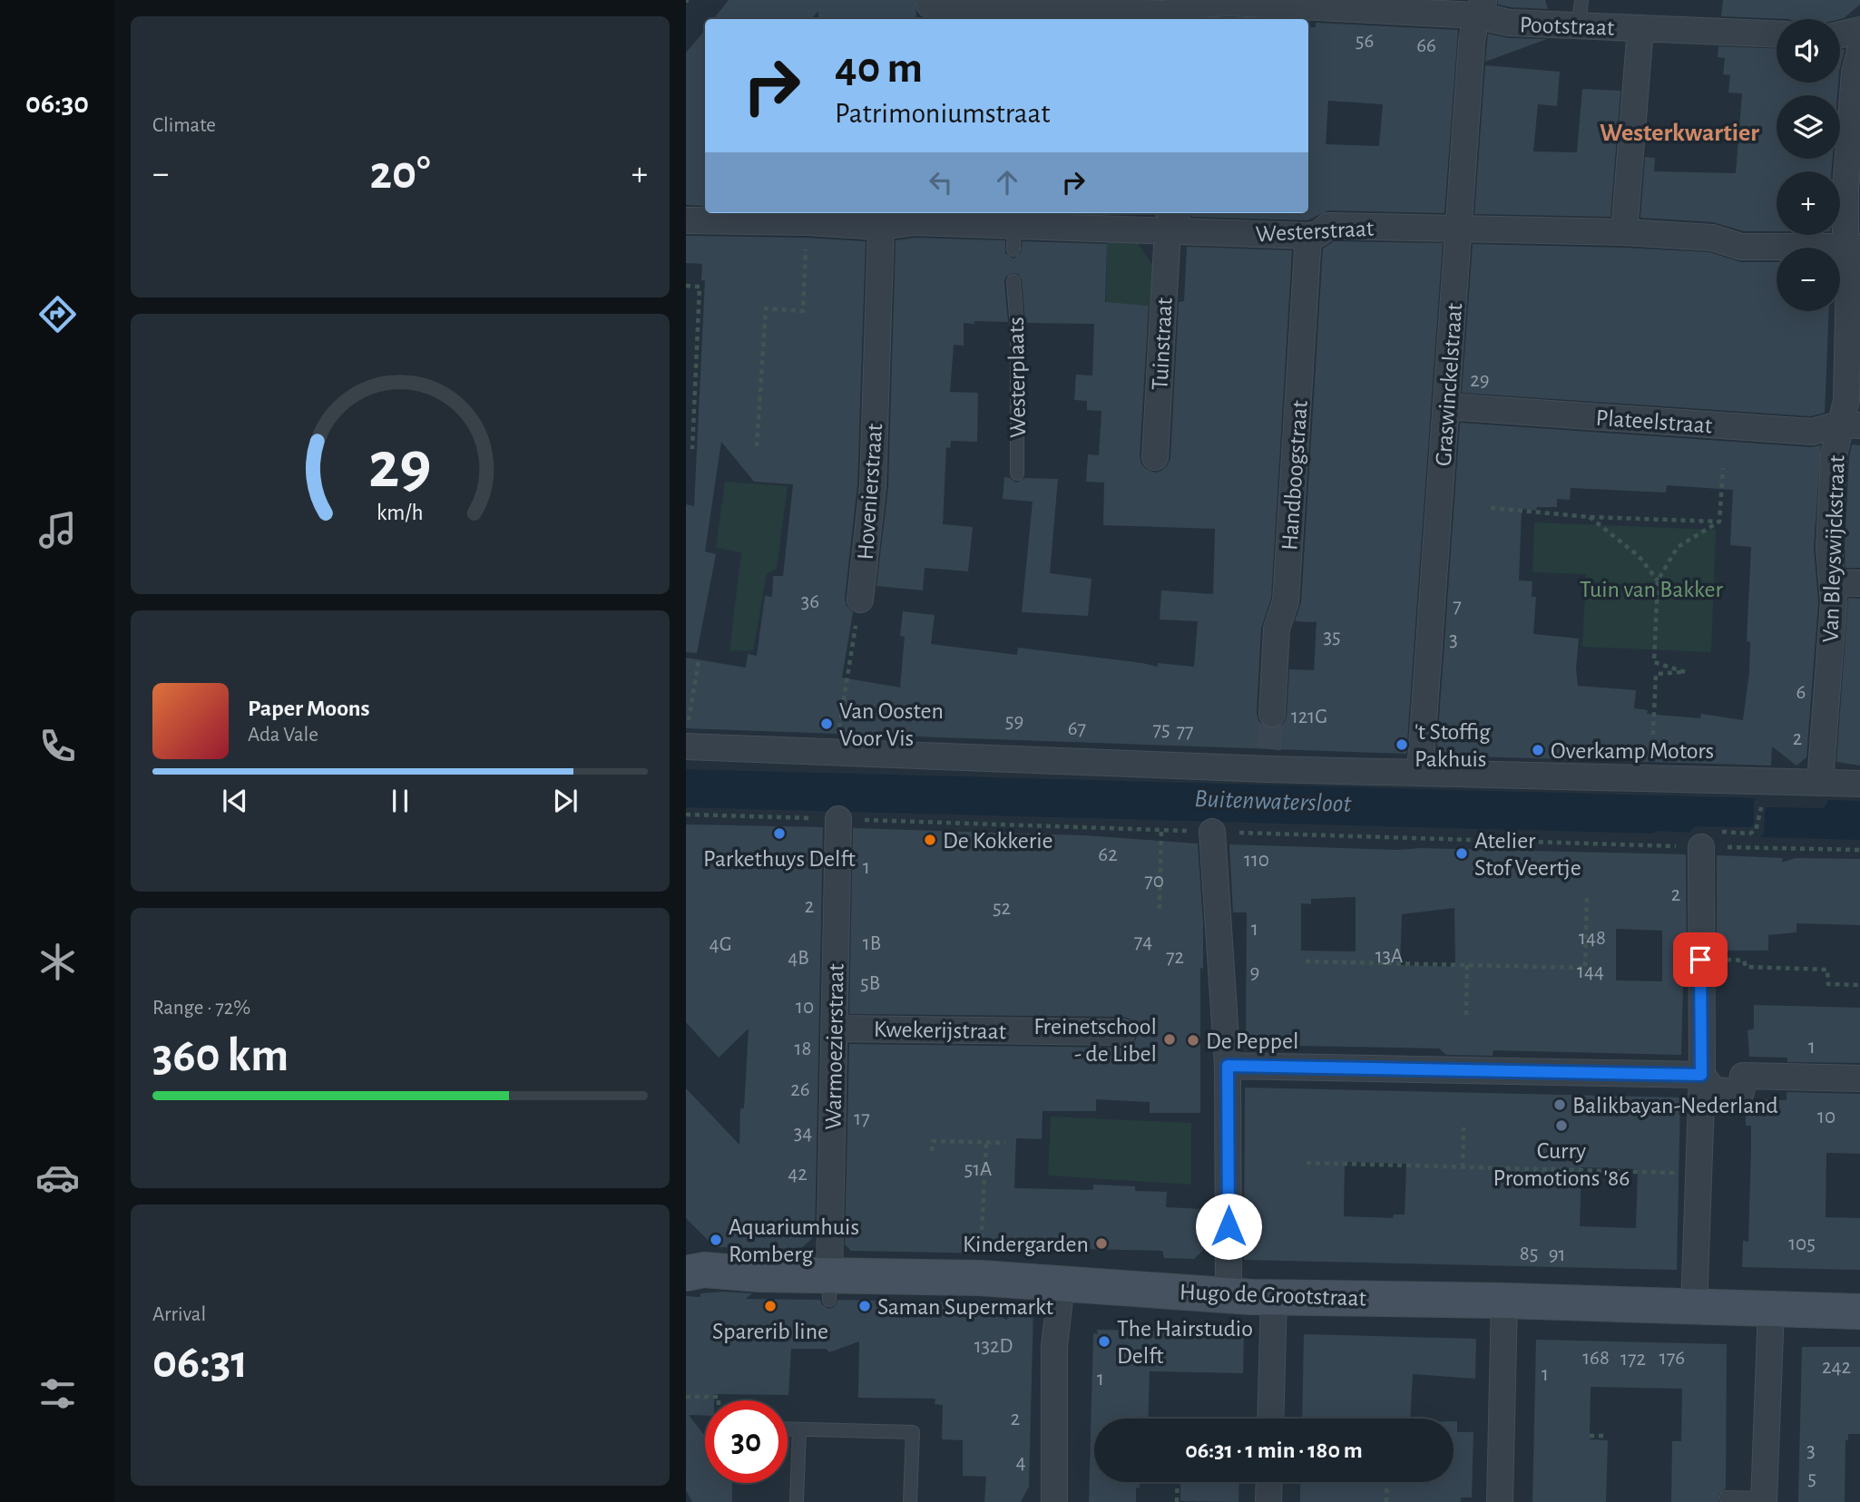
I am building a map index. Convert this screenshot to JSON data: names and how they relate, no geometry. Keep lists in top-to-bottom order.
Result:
{
  "streets": {
    "street": [
      "Pootstraat",
      "Westerstraat",
      "Tuinstraat",
      "Graswinckelstraat",
      "Plateelstraat",
      "Handboogstraat",
      "Hovenierstraat",
      "Van Bleyswijckstraat",
      "Kwekerijstraat",
      "Warmoezierstraat",
      "Hugo de Grootstraat"
    ],
    "lane": ["Westerplaats"]
  },
  "crossings": [
    ["Pootstraat", "Graswinckelstraat"],
    ["Westerstraat", "Tuinstraat"],
    ["Westerstraat", "Graswinckelstraat"],
    ["Westerstraat", "Handboogstraat"],
    ["Westerstraat", "Hovenierstraat"],
    ["Westerstraat", "Van Bleyswijckstraat"],
    ["Graswinckelstraat", "Plateelstraat"],
    ["Plateelstraat", "Van Bleyswijckstraat"],
    ["Kwekerijstraat", "Warmoezierstraat"],
    ["Warmoezierstraat", "Hugo de Grootstraat"]
  ],
  "districts": ["Westerkwartier"],
  "water": ["Buitenwatersloot"],
  "parks": ["Tuin van Bakker"],
  "places": [
    "Van Oosten Voor Vis",
    "'t Stoffig Pakhuis",
    "Overkamp Motors",
    "Parkethuys Delft",
    "De Kokkerie",
    "Atelier Stof Veertje",
    "Freinetschool - de Libel",
    "De Peppel",
    "Balikbayan-Nederland",
    "Curry Promotions '86",
    "Aquariumhuis Romberg",
    "Kindergarden",
    "Sparerib line",
    "Saman Supermarkt",
    "The Hairstudio Delft"
  ],
  "house_numbers": [
    "56",
    "66",
    "29",
    "36",
    "7",
    "35",
    "3",
    "6",
    "121G",
    "59",
    "67",
    "75",
    "77",
    "2",
    "62",
    "110",
    "1",
    "70",
    "2",
    "2",
    "52",
    "1",
    "148",
    "74",
    "1B",
    "4G",
    "13A",
    "72",
    "4B",
    "144",
    "9",
    "5B",
    "10",
    "1",
    "18",
    "26",
    "10",
    "17",
    "34",
    "51A",
    "42",
    "105",
    "85",
    "91",
    "132D",
    "168",
    "176",
    "172",
    "242",
    "1",
    "1",
    "2",
    "3",
    "4",
    "5"
  ],
  "page": {
    "tabs": "06:30",
    "tile": [
      "Climate",
      ["Range · 72%", "360 km"],
      ["Arrival", "06:31"]
    ],
    "map_buttons": ["+", "−"],
    "turn": ["40 m", "Patrimoniumstraat"],
    "heat": ["−", "20°", "+"],
    "song": ["Paper Moons", "Ada Vale"],
    "limit": "30",
    "trip": "06:31 · 1 min · 180 m",
    "gauge": ["29", "km/h"]
  }
}
